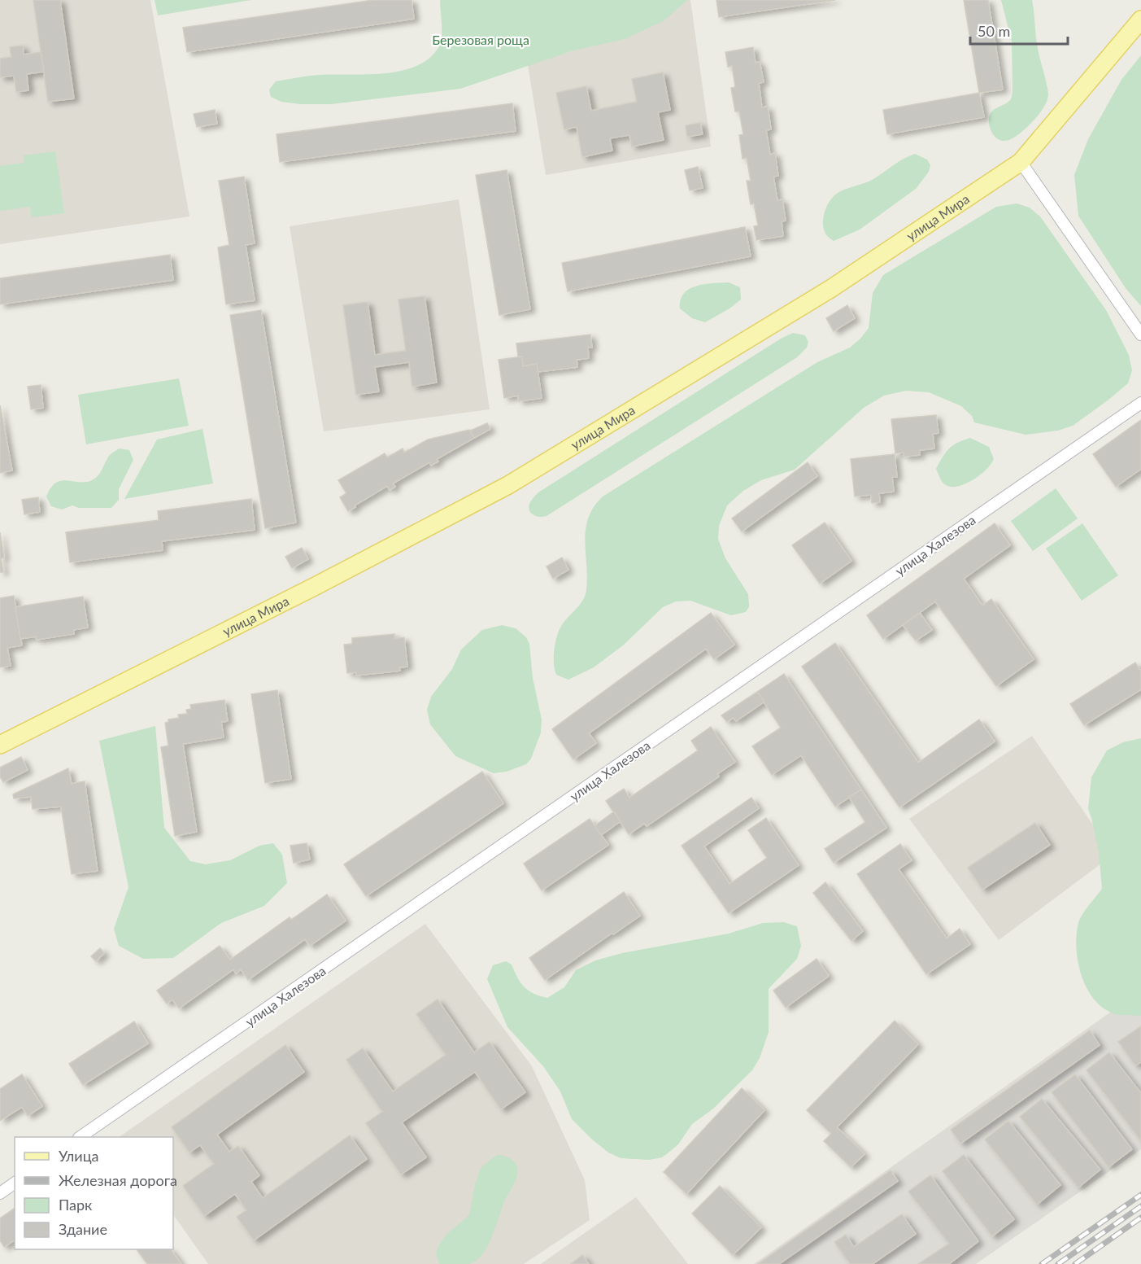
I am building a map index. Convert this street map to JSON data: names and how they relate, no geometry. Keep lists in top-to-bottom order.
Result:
{
  "streets": {
    "main road": ["улица Мира"],
    "street": ["улица Халезова"]
  },
  "parks": ["Березовая роща"],
  "legend": [
    "Улица",
    "Железная дорога",
    "Парк",
    "Здание"
  ],
  "scale_bar": "50 m"
}
